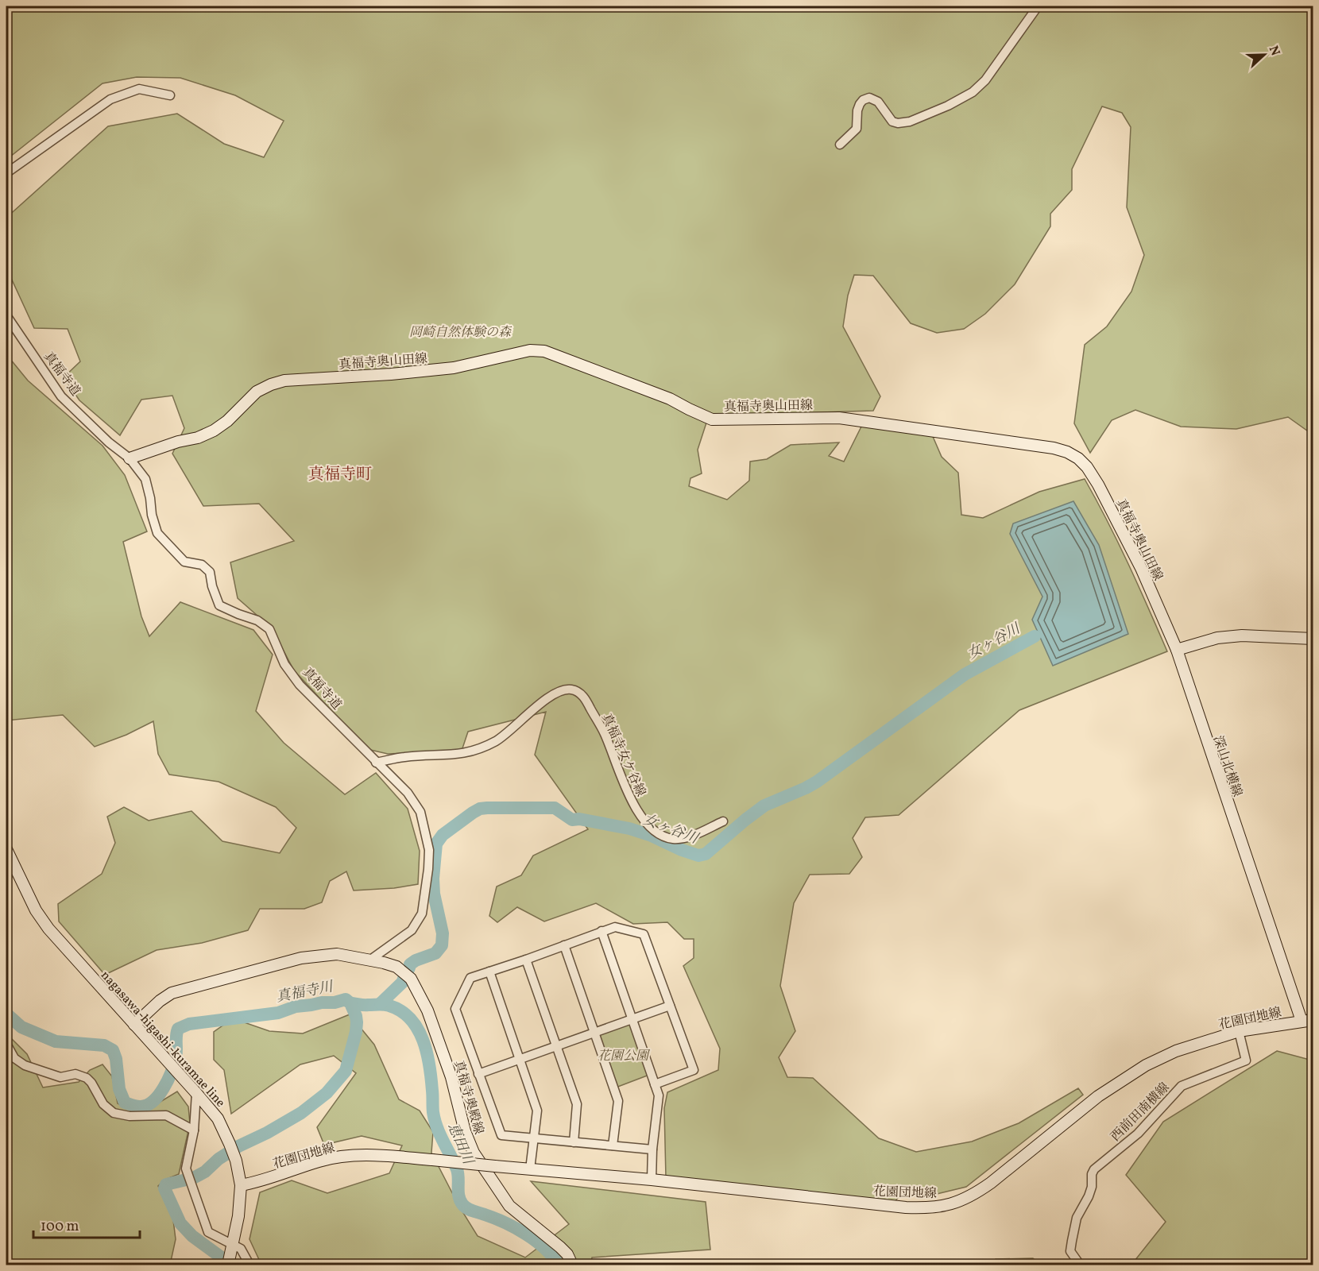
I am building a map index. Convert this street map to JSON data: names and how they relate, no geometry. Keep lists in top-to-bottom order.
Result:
{
  "streets": {
    "street": [
      "真福寺奥山田線",
      "真福寺道",
      "真福寺女ケ谷線",
      "深山北横線",
      "花園団地線",
      "nagasawa-higashi-kuramae line",
      "真福寺奥殿線",
      "西前田南横線"
    ]
  },
  "crossings": [
    ["真福寺奥山田線", "真福寺道"],
    ["真福寺奥山田線", "深山北横線"],
    ["真福寺道", "真福寺女ケ谷線"],
    ["真福寺道", "真福寺奥殿線"],
    ["深山北横線", "花園団地線"],
    ["花園団地線", "nagasawa-higashi-kuramae line"],
    ["花園団地線", "西前田南横線"],
    ["nagasawa-higashi-kuramae line", "真福寺奥殿線"]
  ],
  "districts": ["真福寺町"],
  "water": ["女ヶ谷川", "真福寺川", "恵田川"],
  "parks": ["岡崎自然体験の森", "花園公園"],
  "scale_bar": "100 m",
  "north": "right"
}
